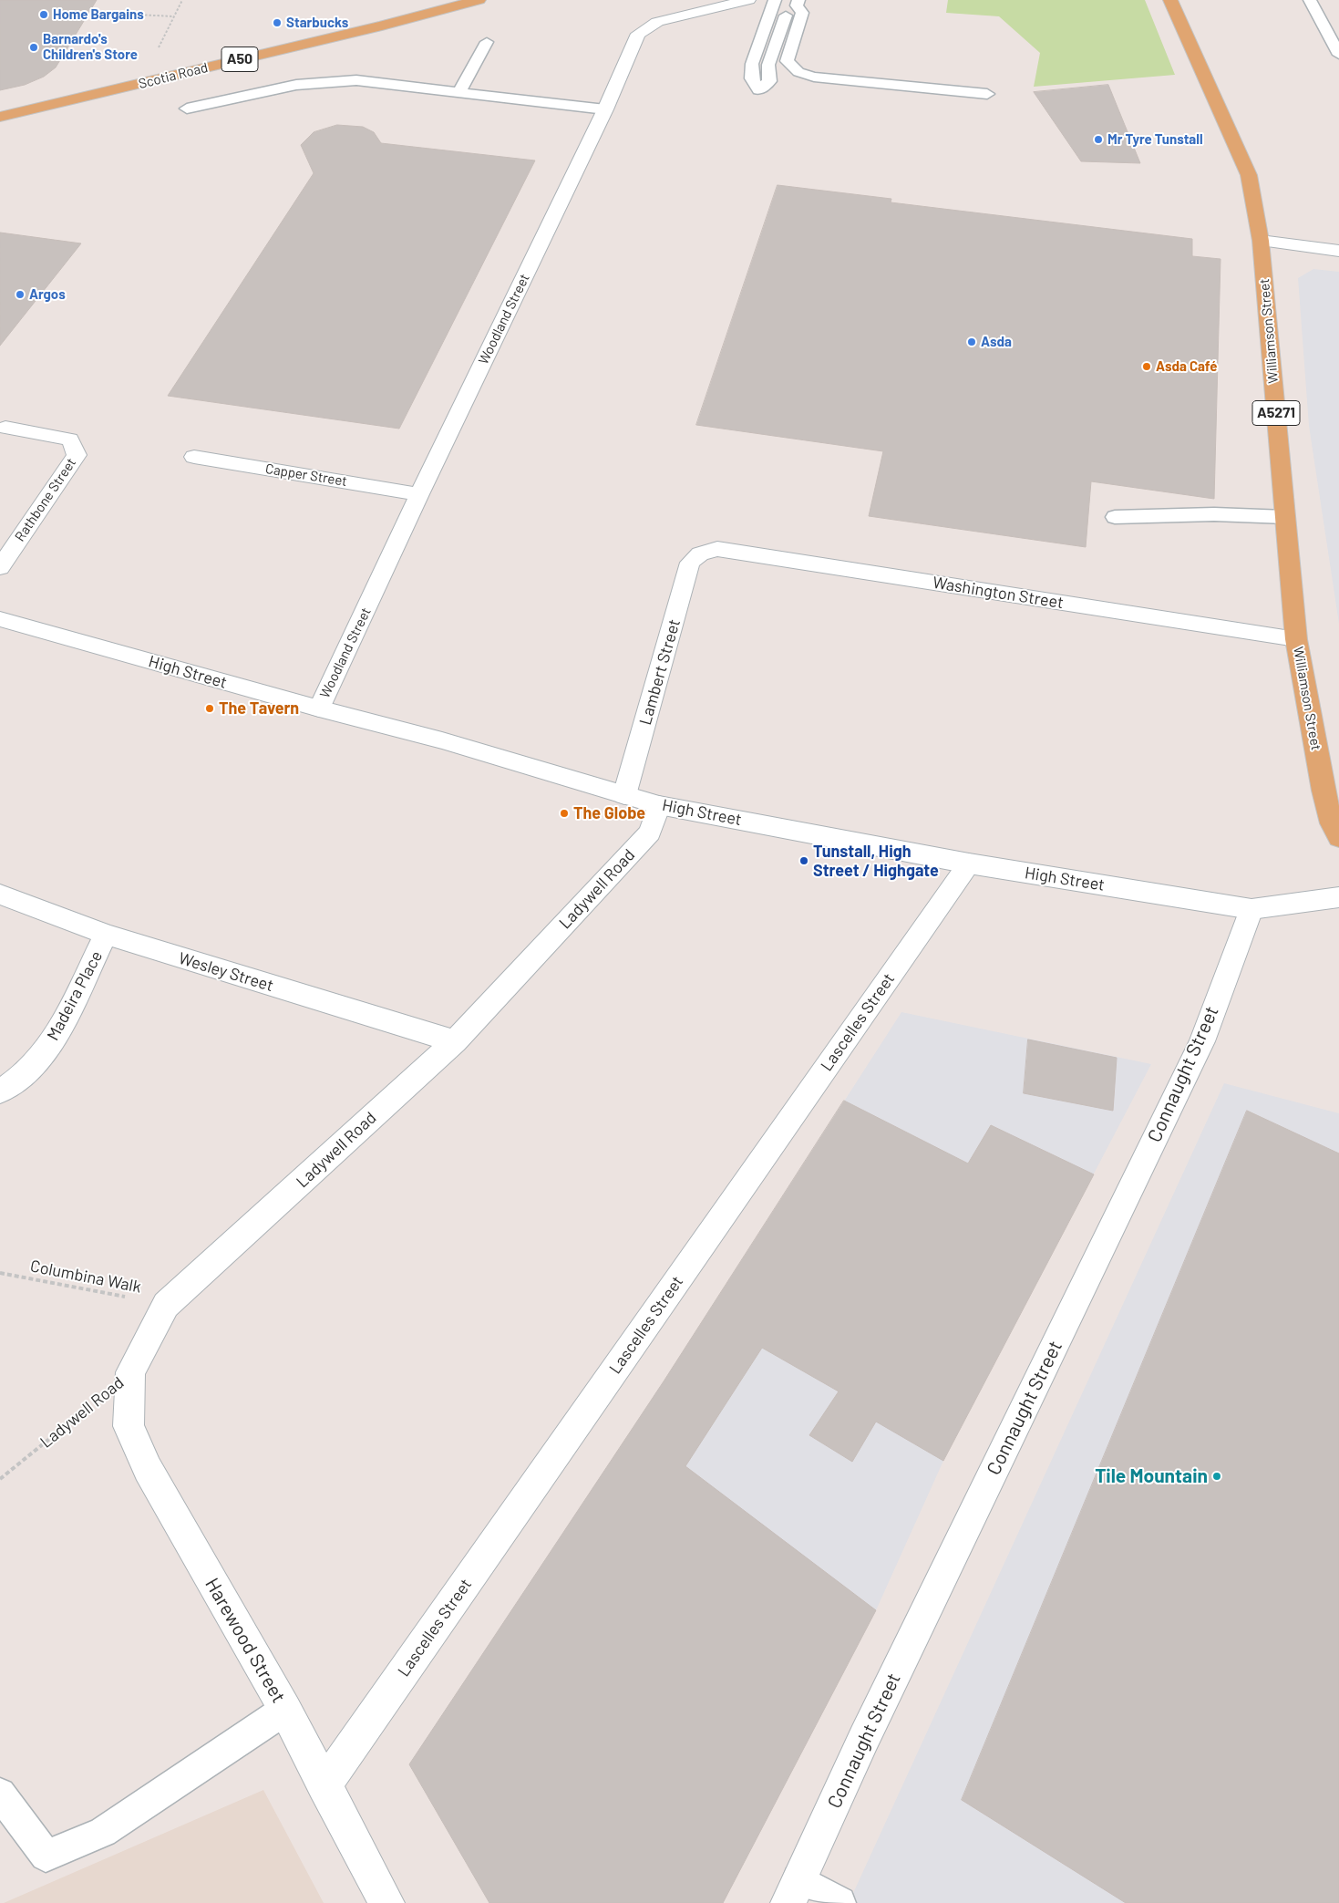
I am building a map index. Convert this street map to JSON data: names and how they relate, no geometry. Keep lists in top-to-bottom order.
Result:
{
  "streets": {
    "main road": [
      "A50",
      "Scotia Road",
      "Williamson Street",
      "A5271"
    ],
    "street": [
      "Woodland Street",
      "Capper Street",
      "Rathbone Street",
      "Washington Street",
      "High Street",
      "Lambert Street",
      "Ladywell Road",
      "Wesley Street",
      "Madeira Place",
      "Lascelles Street",
      "Connaught Street",
      "Harewood Street"
    ],
    "path": ["Columbina Walk"]
  },
  "crossings": [
    ["Woodland Street", "Capper Street"],
    ["Woodland Street", "High Street"],
    ["Williamson Street", "Washington Street"],
    ["Washington Street", "Lambert Street"],
    ["High Street", "Lambert Street"],
    ["High Street", "Ladywell Road"],
    ["High Street", "Lascelles Street"],
    ["High Street", "Connaught Street"],
    ["Ladywell Road", "Wesley Street"],
    ["Ladywell Road", "Columbina Walk"],
    ["Ladywell Road", "Harewood Street"],
    ["Wesley Street", "Madeira Place"],
    ["Lascelles Street", "Harewood Street"]
  ],
  "places": [
    "Home Bargains",
    "Starbucks",
    "Barnardo's Children's Store",
    "Mr Tyre Tunstall",
    "Argos",
    "Asda",
    "Asda Café",
    "The Tavern",
    "The Globe",
    "Tunstall, High Street / Highgate",
    "Tile Mountain"
  ]
}
